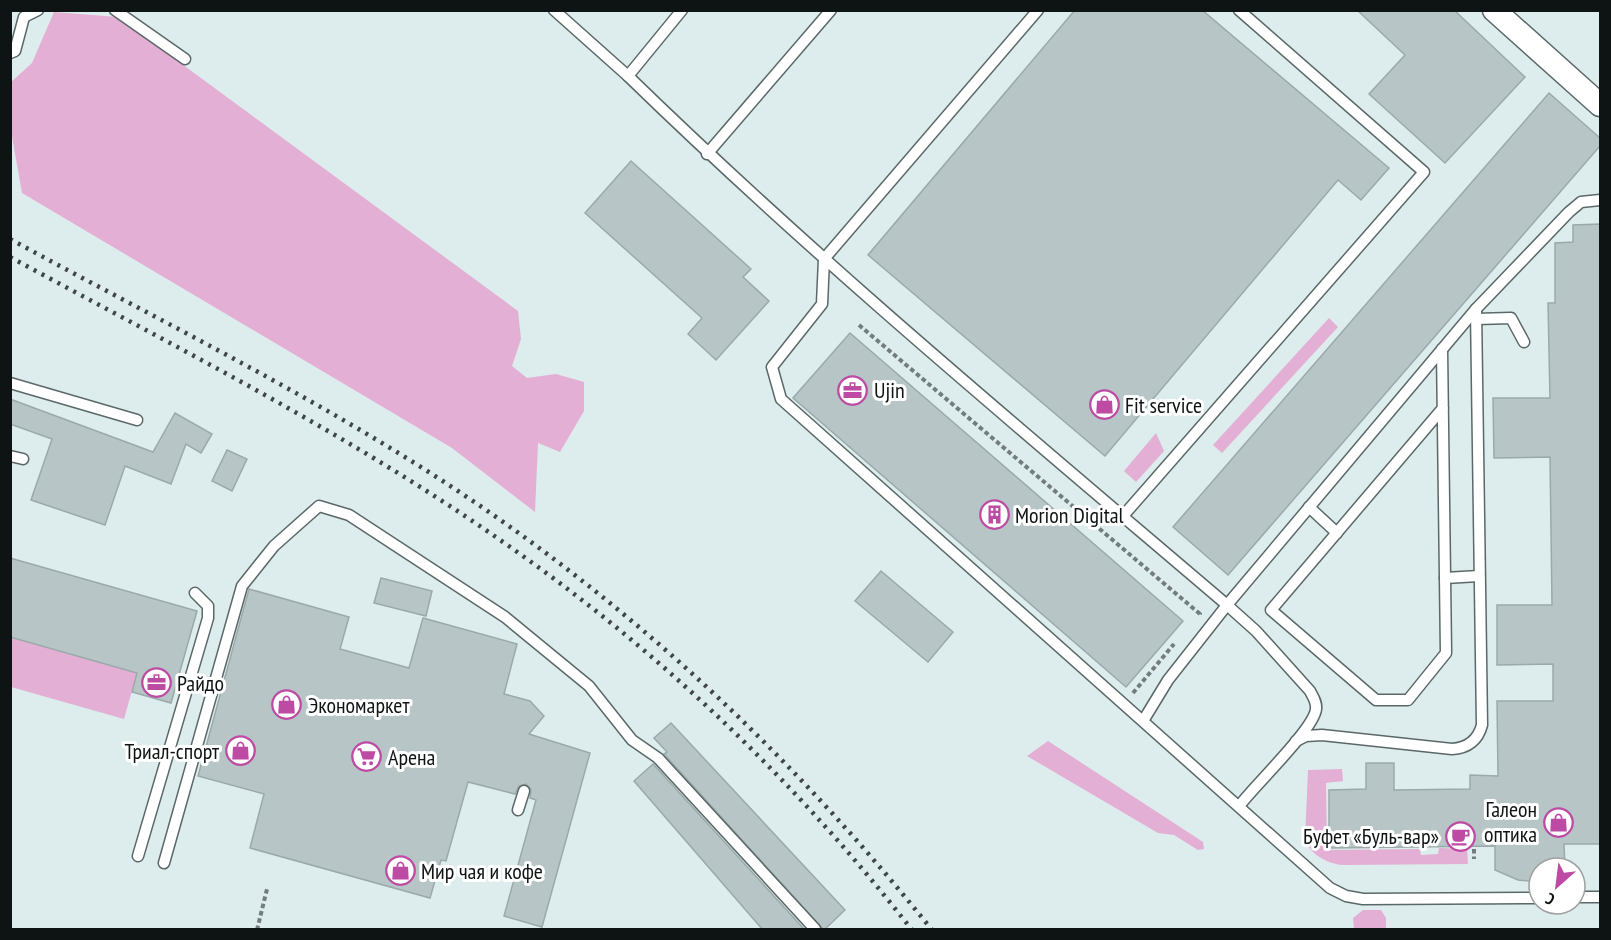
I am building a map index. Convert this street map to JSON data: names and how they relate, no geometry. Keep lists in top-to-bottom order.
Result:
{
  "places": {
    "office": ["Ujin", "Райдо"],
    "shop": [
      "Fit service",
      "Экономаркет",
      "Триал-спорт",
      "Галеон оптика",
      "Мир чая и кофе"
    ],
    "building": ["Morion Digital"],
    "supermarket": ["Арена"],
    "cafe": ["Буфет «Буль-вар»"]
  },
  "north": "bottom left"
}
